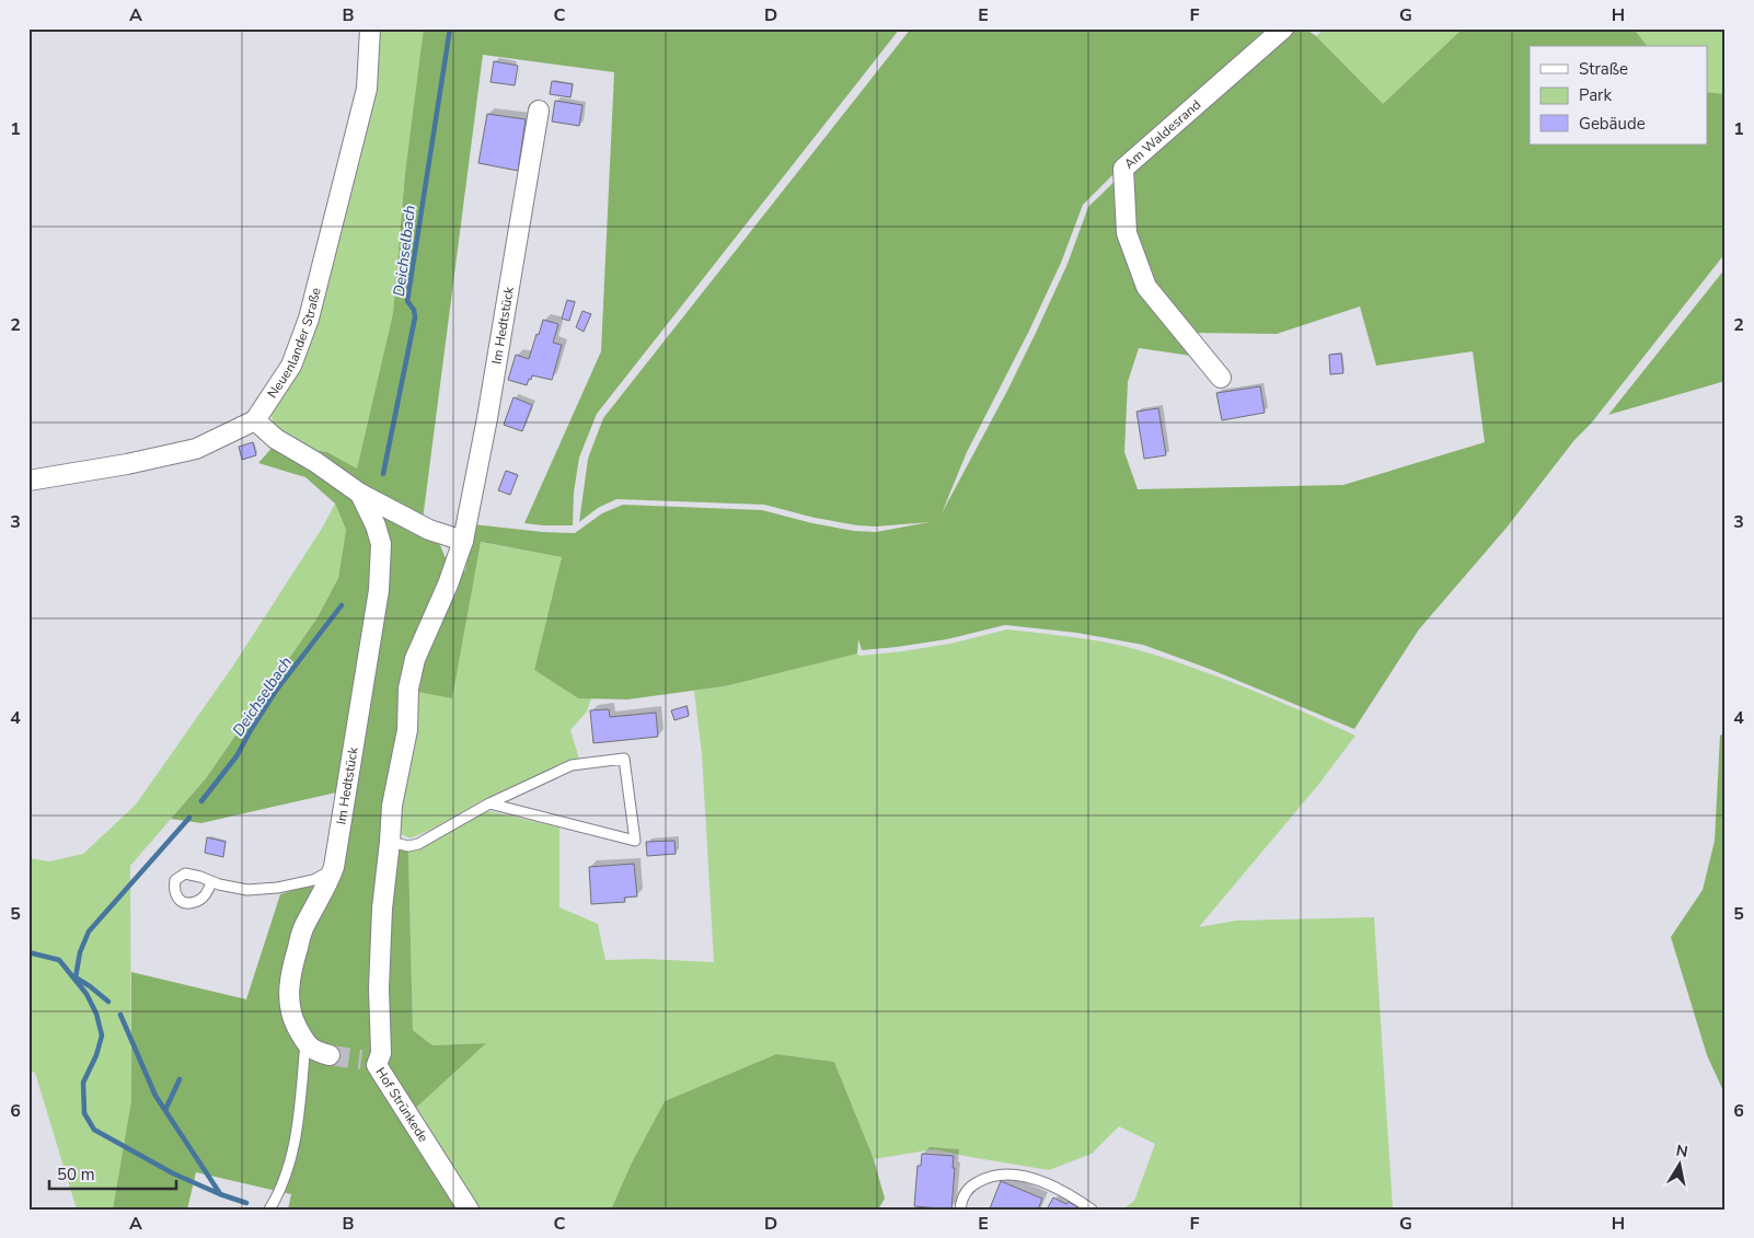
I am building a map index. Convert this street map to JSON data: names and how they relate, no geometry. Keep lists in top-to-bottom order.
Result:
{
  "streets": {
    "street": [
      "Am Waldesrand",
      "Im Hedtstück",
      "Neuenlander Straße",
      "Hof Strünkede"
    ]
  },
  "crossings": [
    ["Im Hedtstück", "Neuenlander Straße"],
    ["Im Hedtstück", "Hof Strünkede"]
  ],
  "water": ["Deichselbach"],
  "legend": ["Straße", "Park", "Gebäude"],
  "scale_bar": "50 m",
  "north": "top",
  "grid": {
    "columns": [
      "A",
      "B",
      "C",
      "D",
      "E",
      "F",
      "G",
      "H"
    ],
    "rows": [
      "1",
      "2",
      "3",
      "4",
      "5",
      "6"
    ]
  }
}
